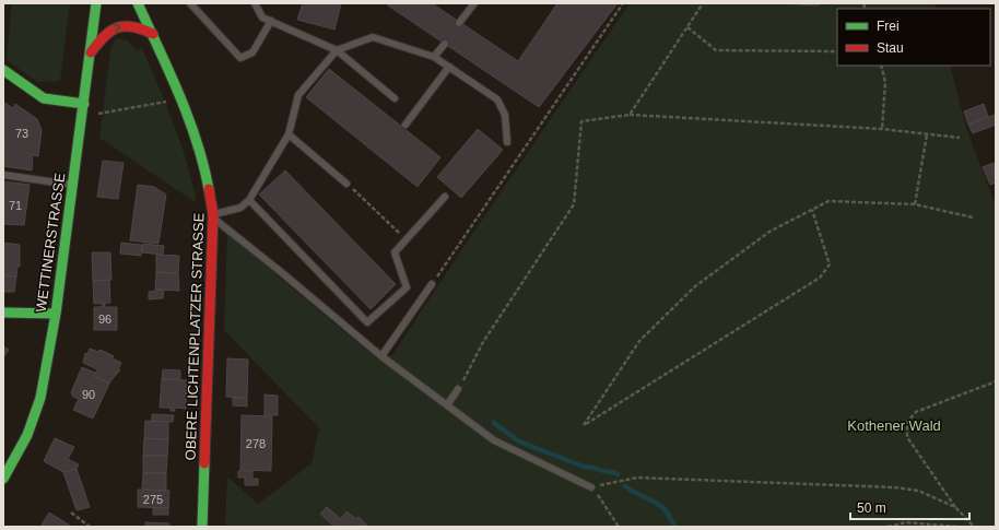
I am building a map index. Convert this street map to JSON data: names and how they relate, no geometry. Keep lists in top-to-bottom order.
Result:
{
  "streets": {
    "street": ["WETTINERSTRASSE", "OBERE LICHTENPLATZER STRASSE"]
  },
  "parks": ["Kothener Wald"],
  "house_numbers": [
    "73",
    "71",
    "96",
    "90",
    "278",
    "275"
  ],
  "legend": ["Frei", "Stau"],
  "scale_bar": "50 m"
}
